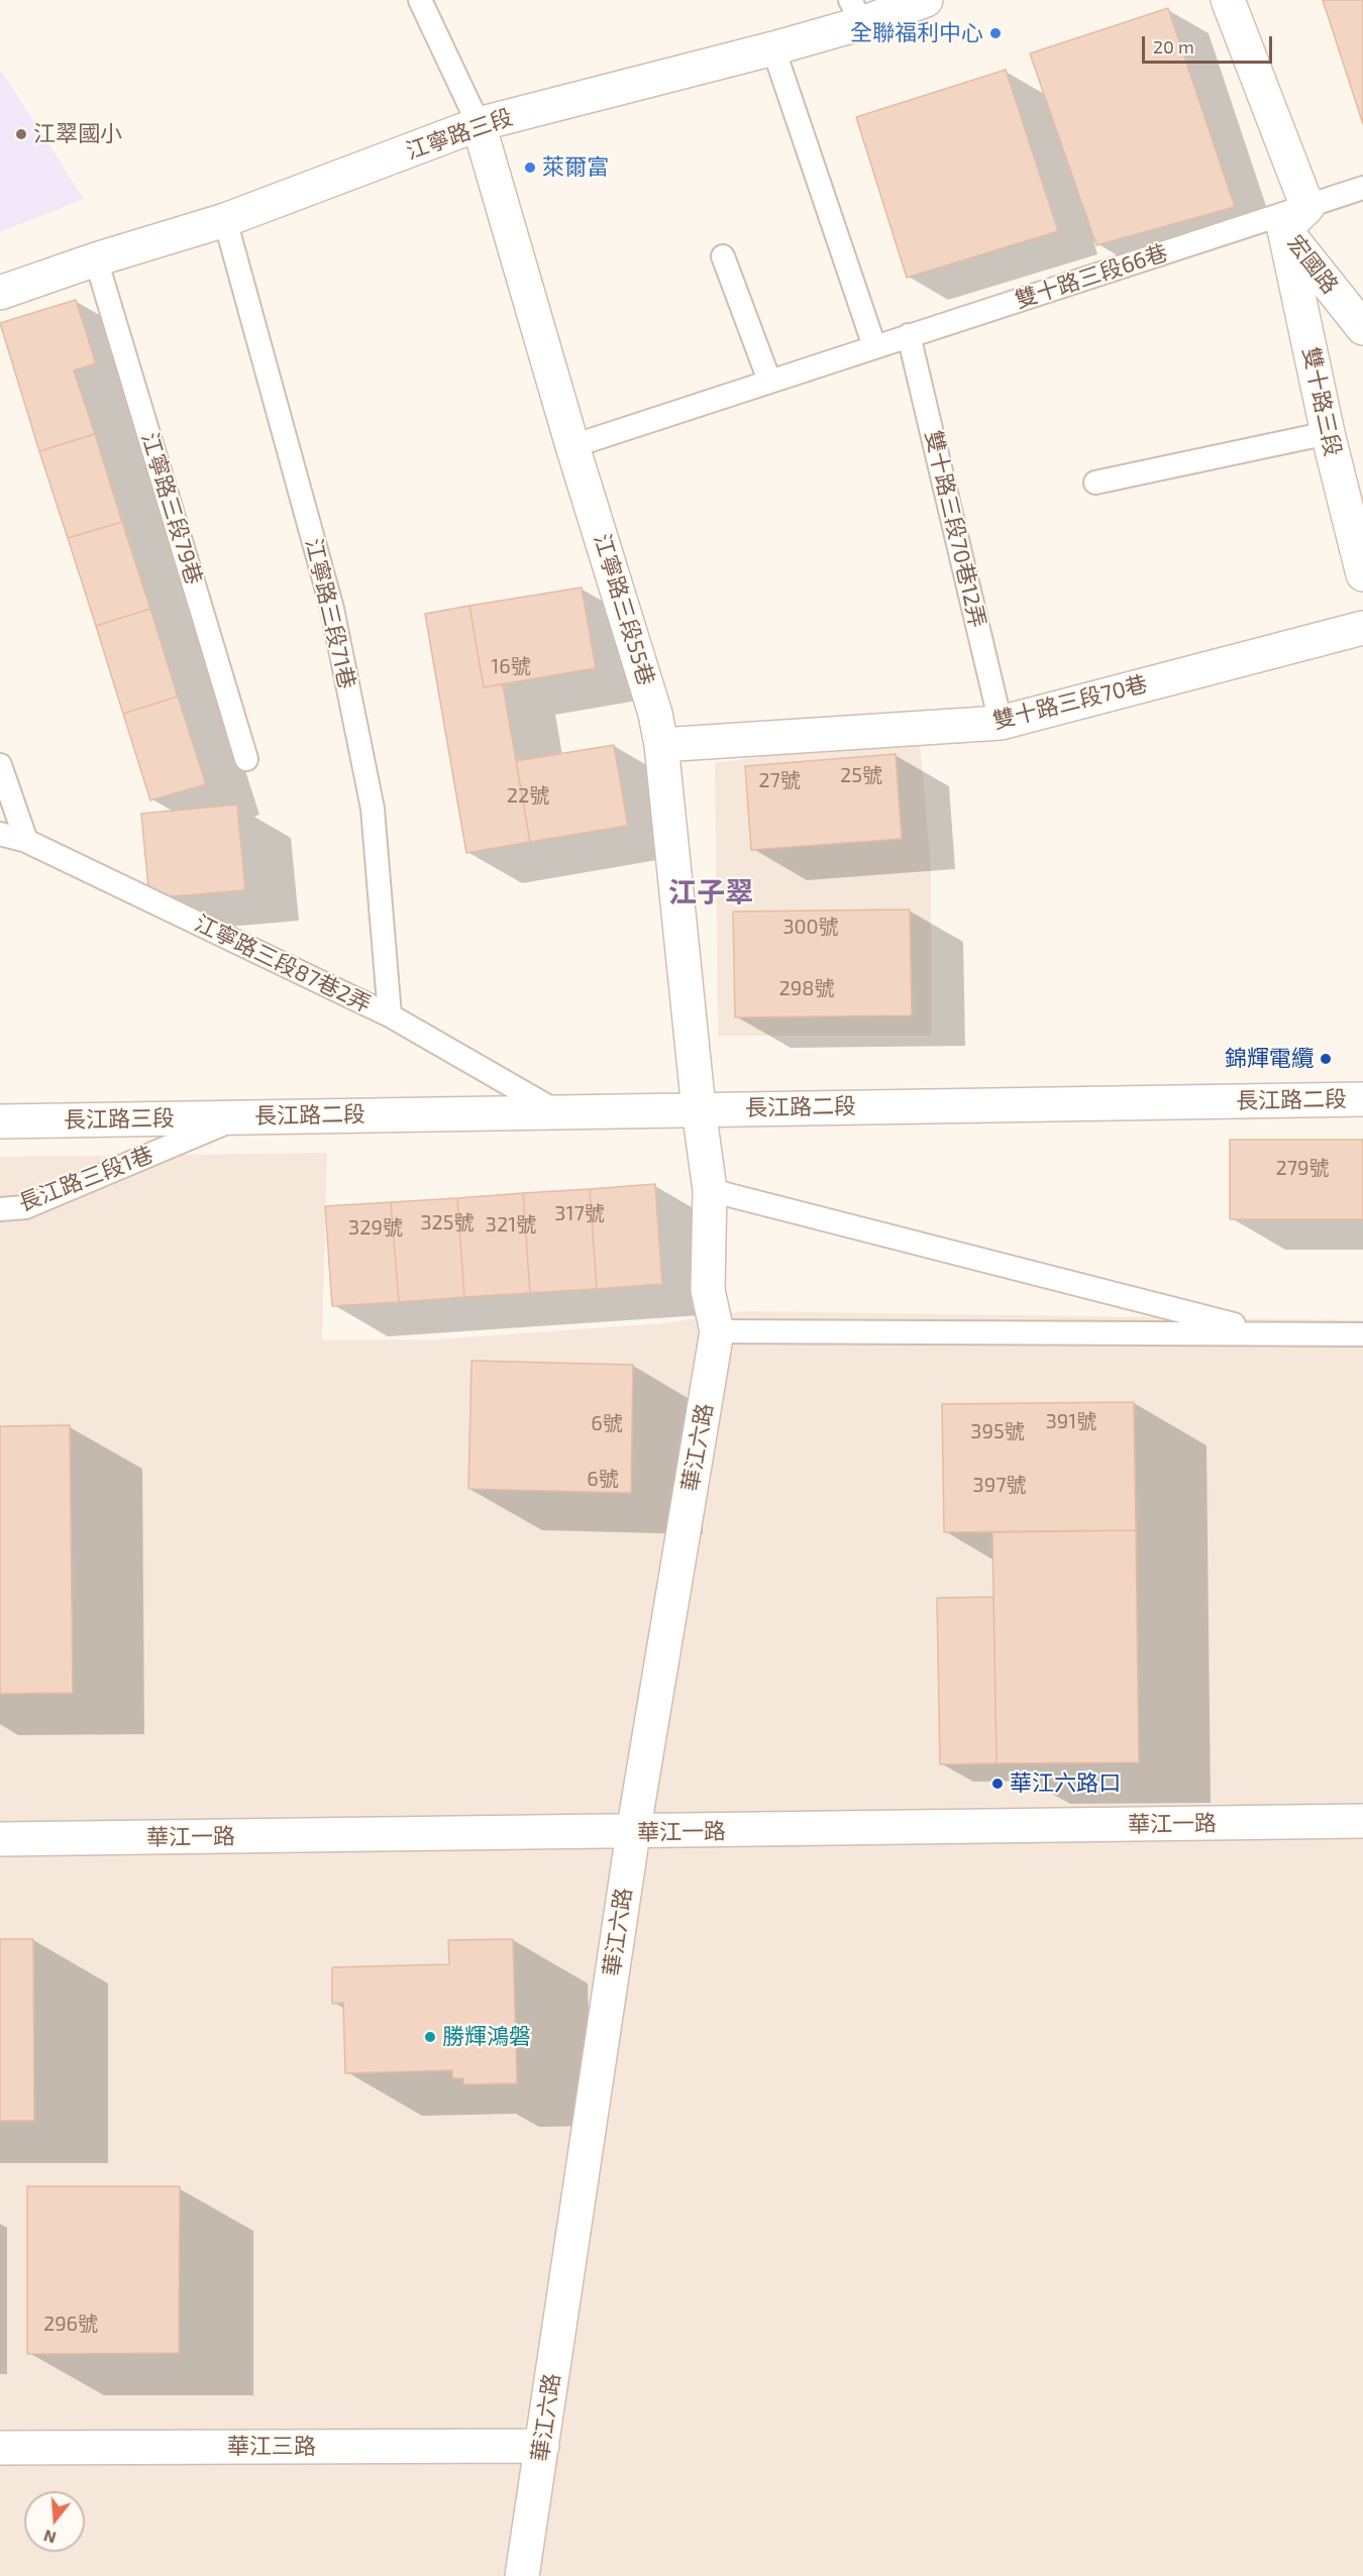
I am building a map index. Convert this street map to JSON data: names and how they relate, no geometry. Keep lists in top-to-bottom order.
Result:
{
  "streets": {
    "street": [
      "江寧路三段",
      "宏國路",
      "雙十路三段",
      "江寧路三段55巷",
      "雙十路三段70巷",
      "長江路二段",
      "長江路三段",
      "華江六路",
      "華江一路",
      "華江三路"
    ],
    "lane": [
      "雙十路三段66巷",
      "江寧路三段79巷",
      "雙十路三段70巷12弄",
      "江寧路三段71巷",
      "江寧路三段87巷2弄",
      "長江路三段1巷"
    ]
  },
  "crossings": [
    ["江寧路三段", "江寧路三段79巷"],
    ["江寧路三段", "江寧路三段55巷"],
    ["江寧路三段", "江寧路三段71巷"],
    ["宏國路", "雙十路三段66巷"],
    ["宏國路", "雙十路三段"],
    ["雙十路三段66巷", "雙十路三段"],
    ["雙十路三段66巷", "雙十路三段70巷12弄"],
    ["雙十路三段66巷", "江寧路三段55巷"],
    ["雙十路三段70巷12弄", "雙十路三段70巷"],
    ["江寧路三段55巷", "雙十路三段70巷"],
    ["江寧路三段55巷", "長江路二段"],
    ["江寧路三段55巷", "華江六路"],
    ["江寧路三段71巷", "江寧路三段87巷2弄"],
    ["江寧路三段87巷2弄", "長江路二段"],
    ["長江路二段", "長江路三段"],
    ["長江路二段", "長江路三段1巷"],
    ["長江路三段", "長江路三段1巷"],
    ["華江六路", "華江一路"],
    ["華江六路", "華江三路"]
  ],
  "districts": ["江子翠"],
  "places": [
    "全聯福利中心",
    "江翠國小",
    "萊爾富",
    "錦輝電纜",
    "華江六路口",
    "勝輝鴻磐"
  ],
  "house_numbers": [
    "16號",
    "25號",
    "27號",
    "22號",
    "300號",
    "298號",
    "279號",
    "317號",
    "325號",
    "321號",
    "329號",
    "391號",
    "6號",
    "395號",
    "6號",
    "397號",
    "296號"
  ],
  "scale_bar": "20 m",
  "north": "bottom"
}
